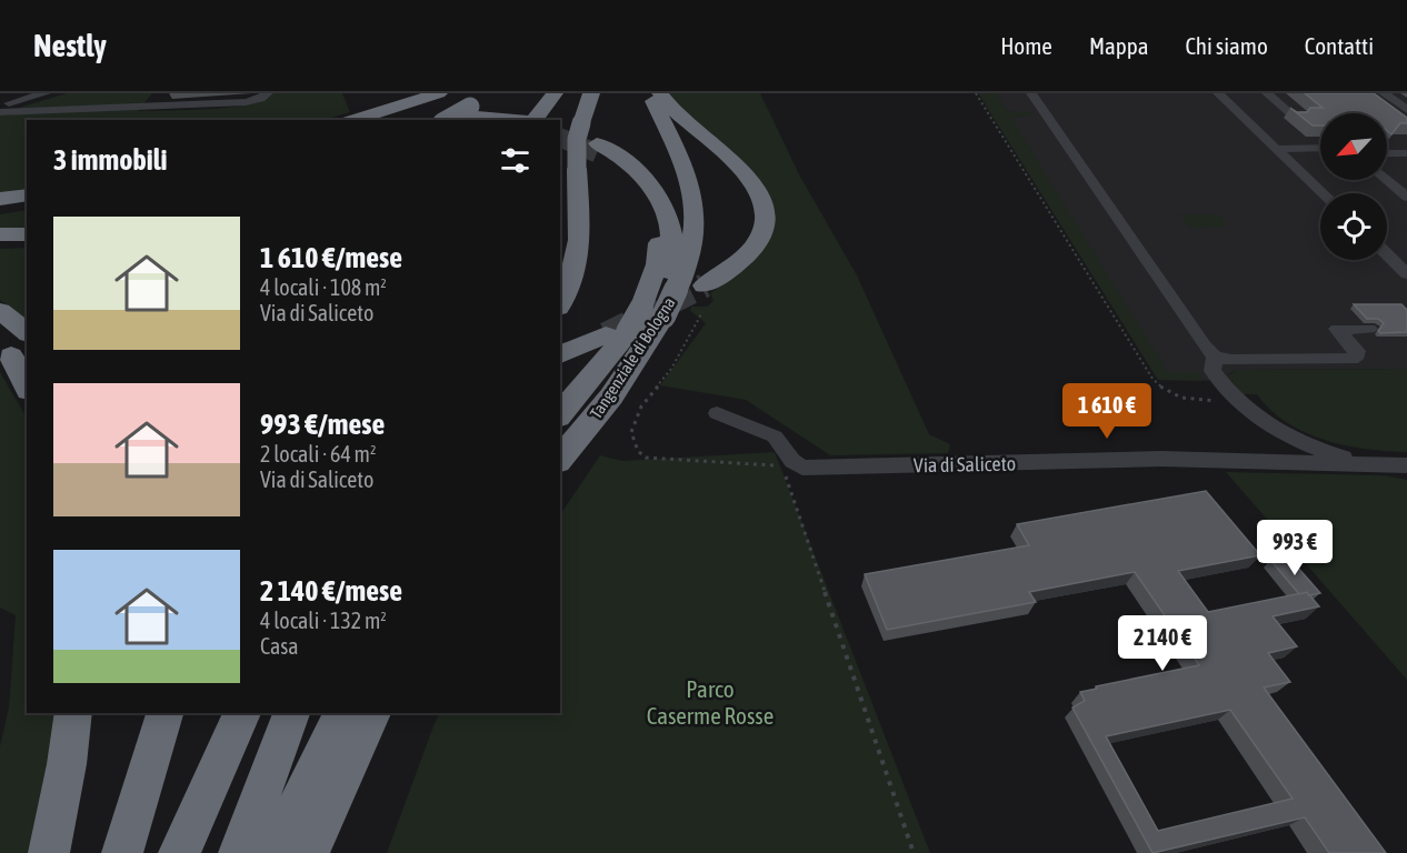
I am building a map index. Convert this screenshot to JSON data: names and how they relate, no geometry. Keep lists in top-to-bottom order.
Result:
{
  "streets": {
    "highway": ["Tangenziale di Bologna"],
    "street": ["Via di Saliceto"]
  },
  "parks": ["Parco Caserme Rosse"],
  "north": "bottom left",
  "page": {
    "header": "Nestly",
    "nav": [
      "Home",
      "Mappa",
      "Chi siamo",
      "Contatti"
    ],
    "heading": "3 immobili",
    "list": [
      {
        "name": "1 610 €/mese",
        "note": "4 locali · 108 m² · Via di Saliceto"
      },
      {
        "name": "993 €/mese",
        "note": "2 locali · 64 m² · Via di Saliceto"
      },
      {
        "name": "2 140 €/mese",
        "note": "4 locali · 132 m² · Casa"
      }
    ],
    "price": ["1 610 €", "993 €", "2 140 €"]
  }
}
